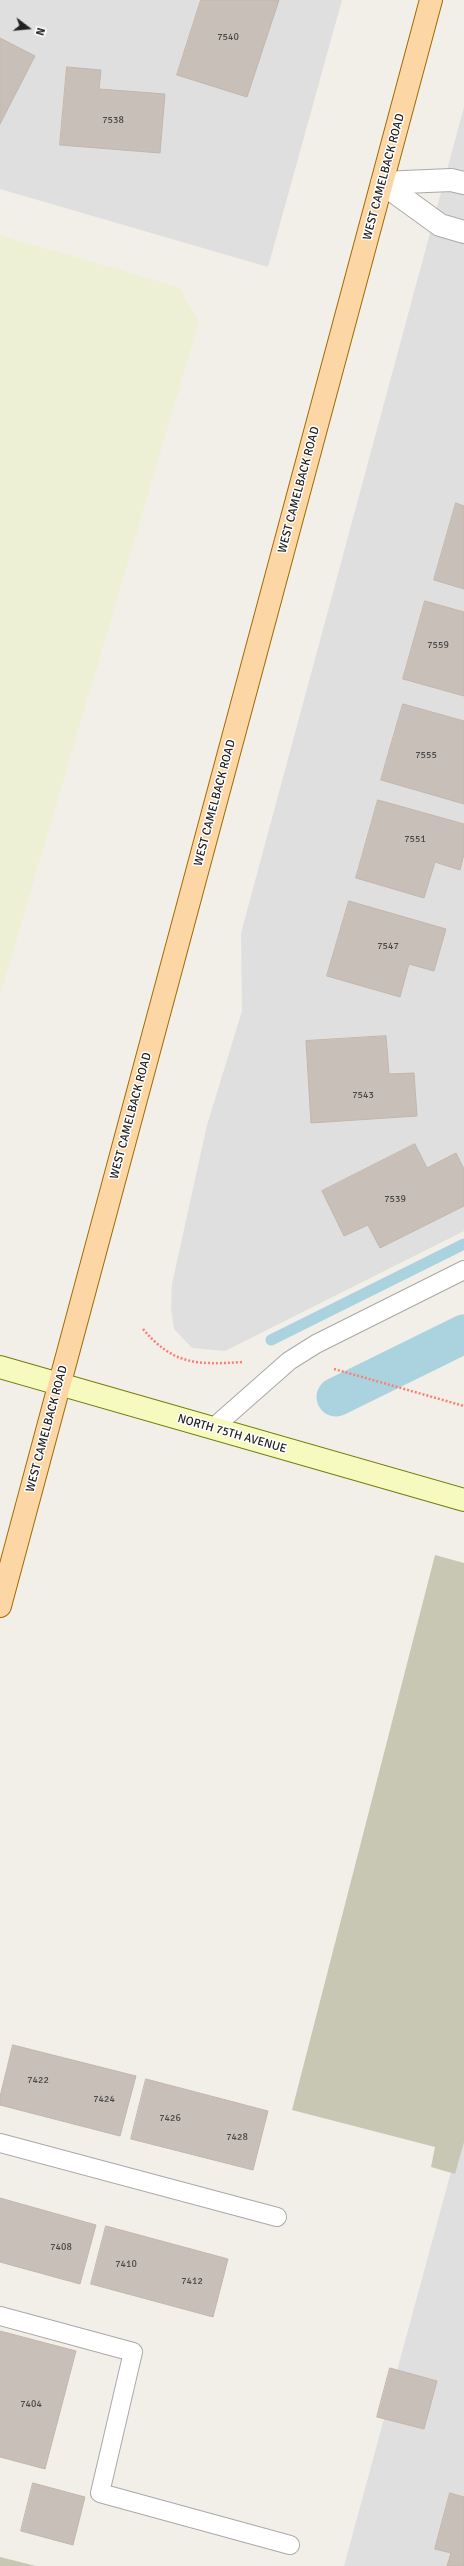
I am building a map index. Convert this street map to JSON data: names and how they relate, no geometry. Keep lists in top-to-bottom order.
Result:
{
  "streets": {
    "main road": ["WEST CAMELBACK ROAD", "NORTH 75TH AVENUE"]
  },
  "crossings": [
    ["WEST CAMELBACK ROAD", "NORTH 75TH AVENUE"]
  ],
  "house_numbers": [
    "7540",
    "7538",
    "7559",
    "7555",
    "7551",
    "7547",
    "7543",
    "7539",
    "7422",
    "7424",
    "7426",
    "7428",
    "7408",
    "7410",
    "7412",
    "7404"
  ],
  "north": "right"
}
